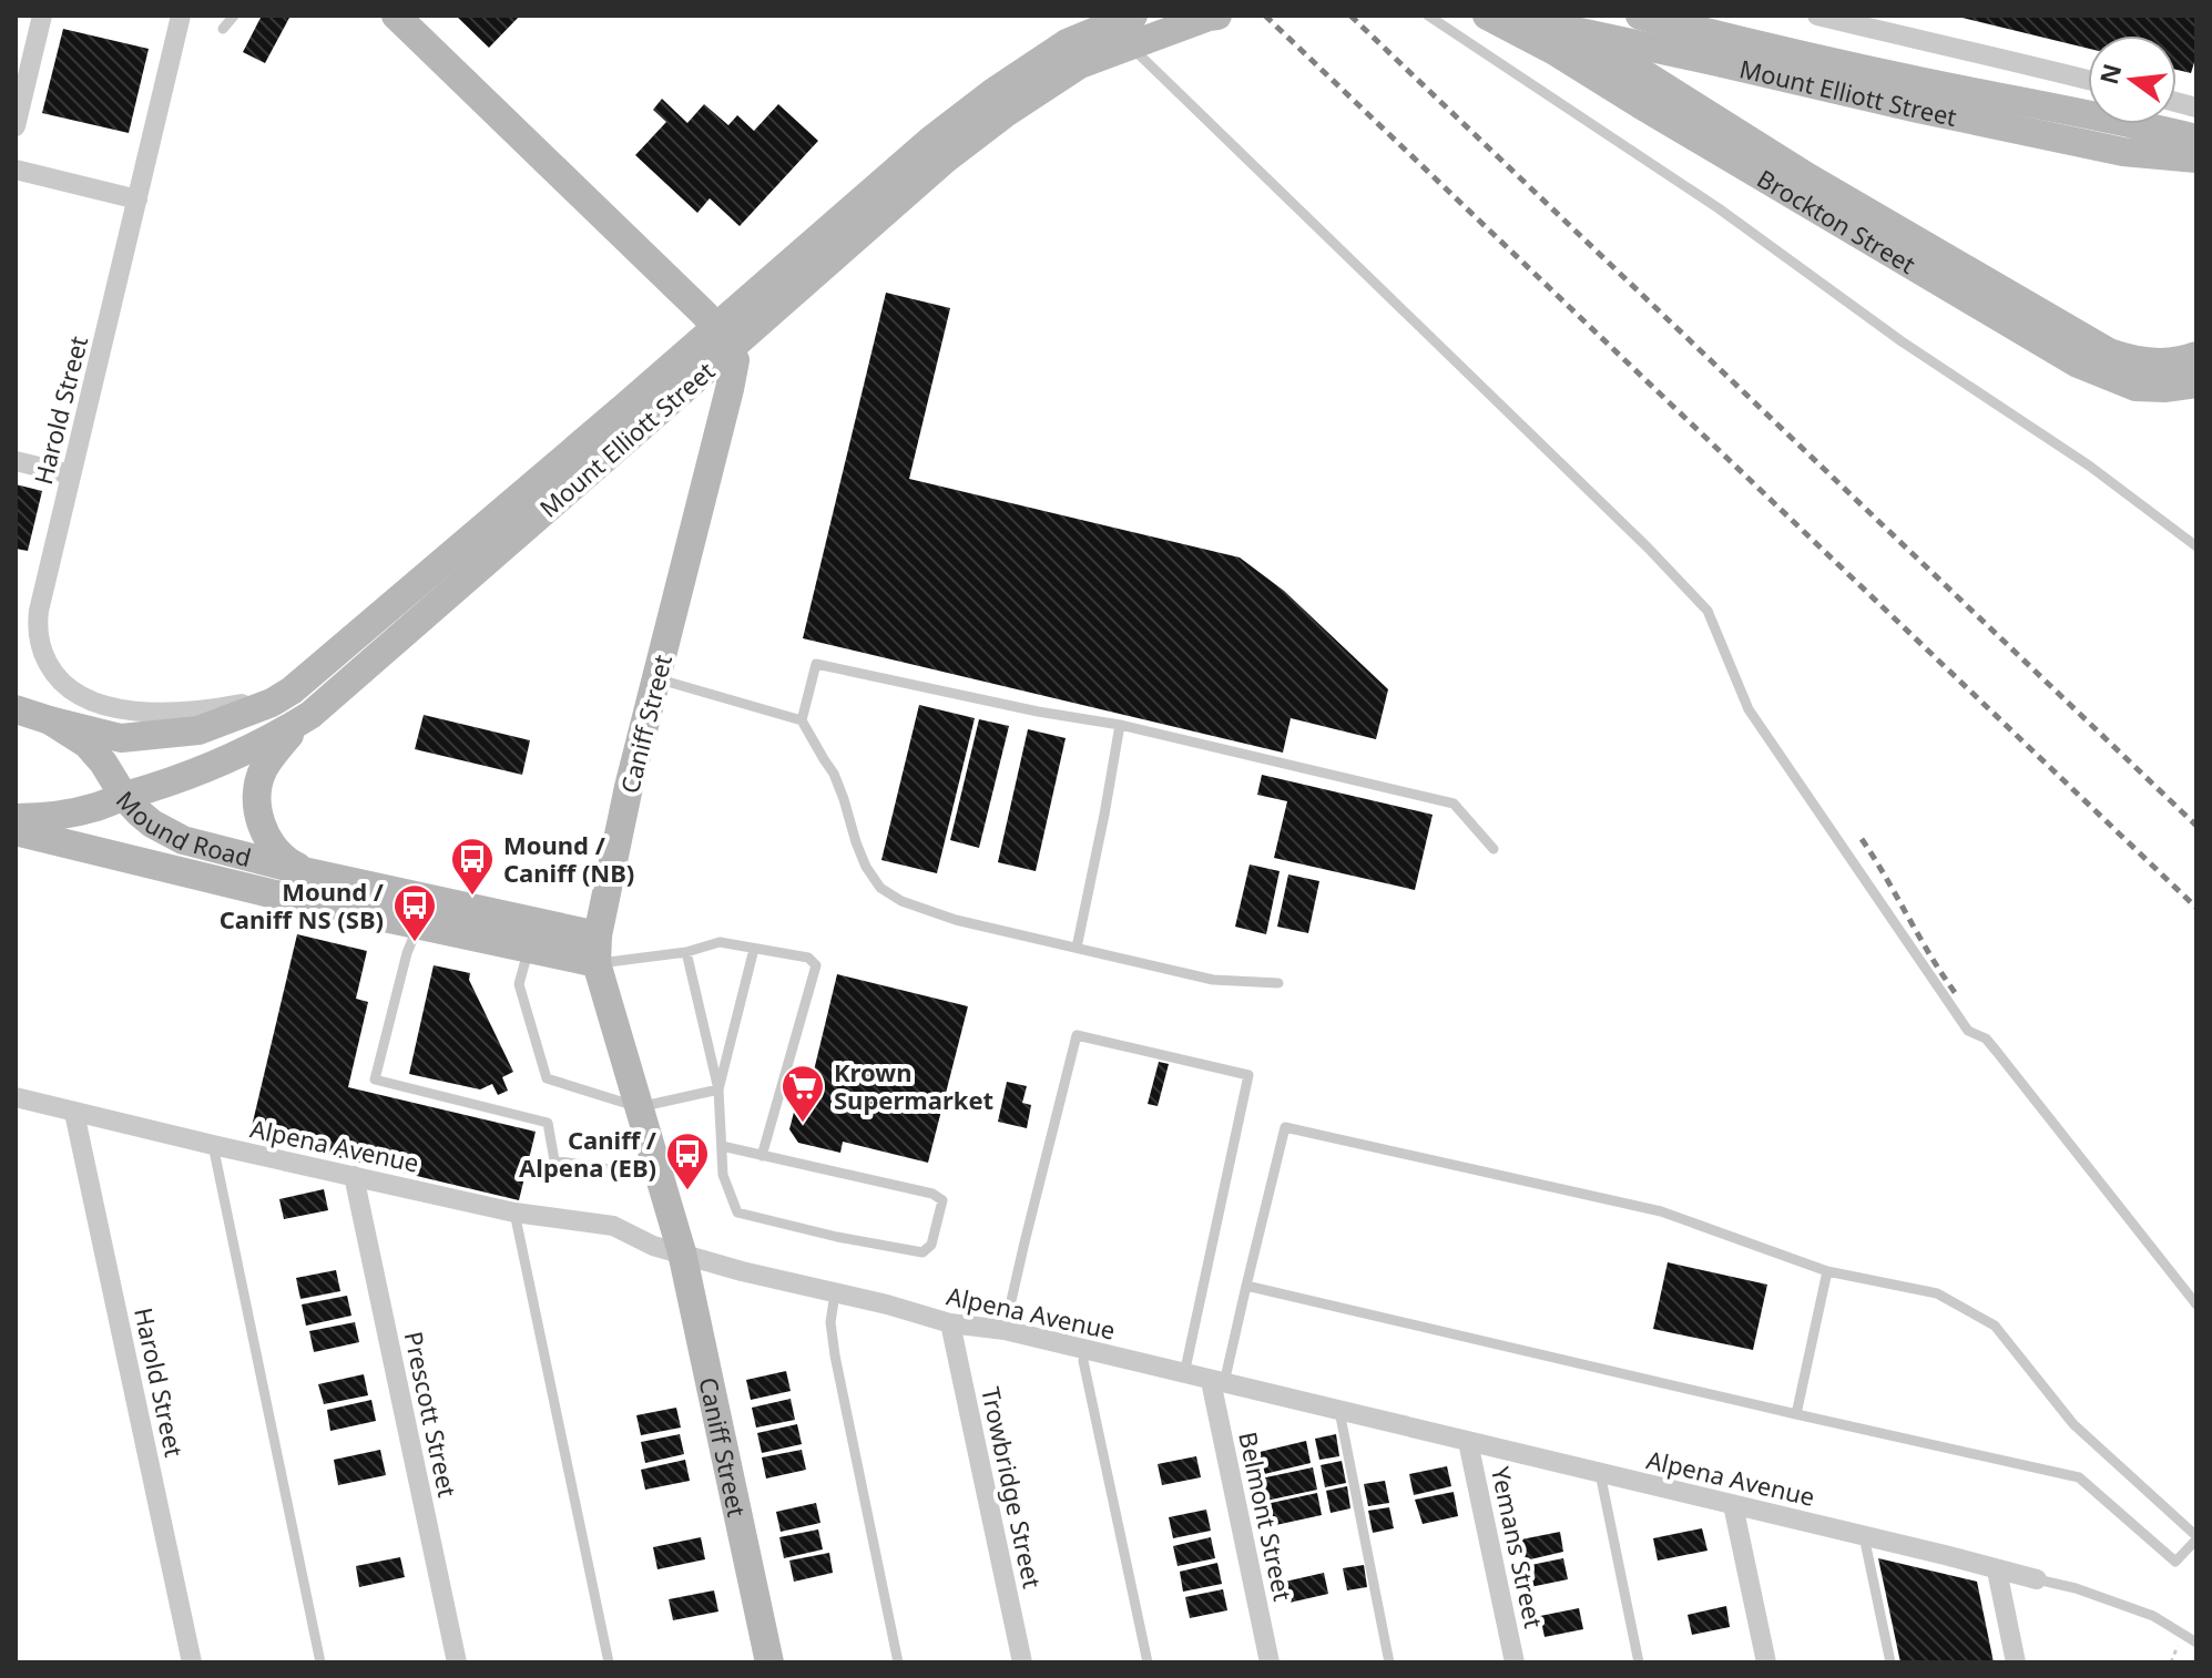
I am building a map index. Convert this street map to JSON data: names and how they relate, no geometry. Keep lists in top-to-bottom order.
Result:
{
  "streets": {
    "street": [
      "Mount Elliott Street",
      "Brockton Street",
      "Harold Street",
      "Caniff Street",
      "Mound Road",
      "Alpena Avenue",
      "Prescott Street",
      "Trowbridge Street",
      "Belmont Street",
      "Yemans Street"
    ]
  },
  "crossings": [
    ["Mount Elliott Street", "Harold Street"],
    ["Mount Elliott Street", "Mound Road"],
    ["Harold Street", "Alpena Avenue"],
    ["Caniff Street", "Mound Road"],
    ["Caniff Street", "Alpena Avenue"],
    ["Alpena Avenue", "Prescott Street"],
    ["Alpena Avenue", "Trowbridge Street"],
    ["Alpena Avenue", "Belmont Street"],
    ["Alpena Avenue", "Yemans Street"]
  ],
  "places": {
    "bus stop": ["Mound / Caniff (NB)", "Mound / Caniff NS (SB)", "Caniff / Alpena (EB)"],
    "supermarket": ["Krown Supermarket"]
  },
  "north": "left"
}
